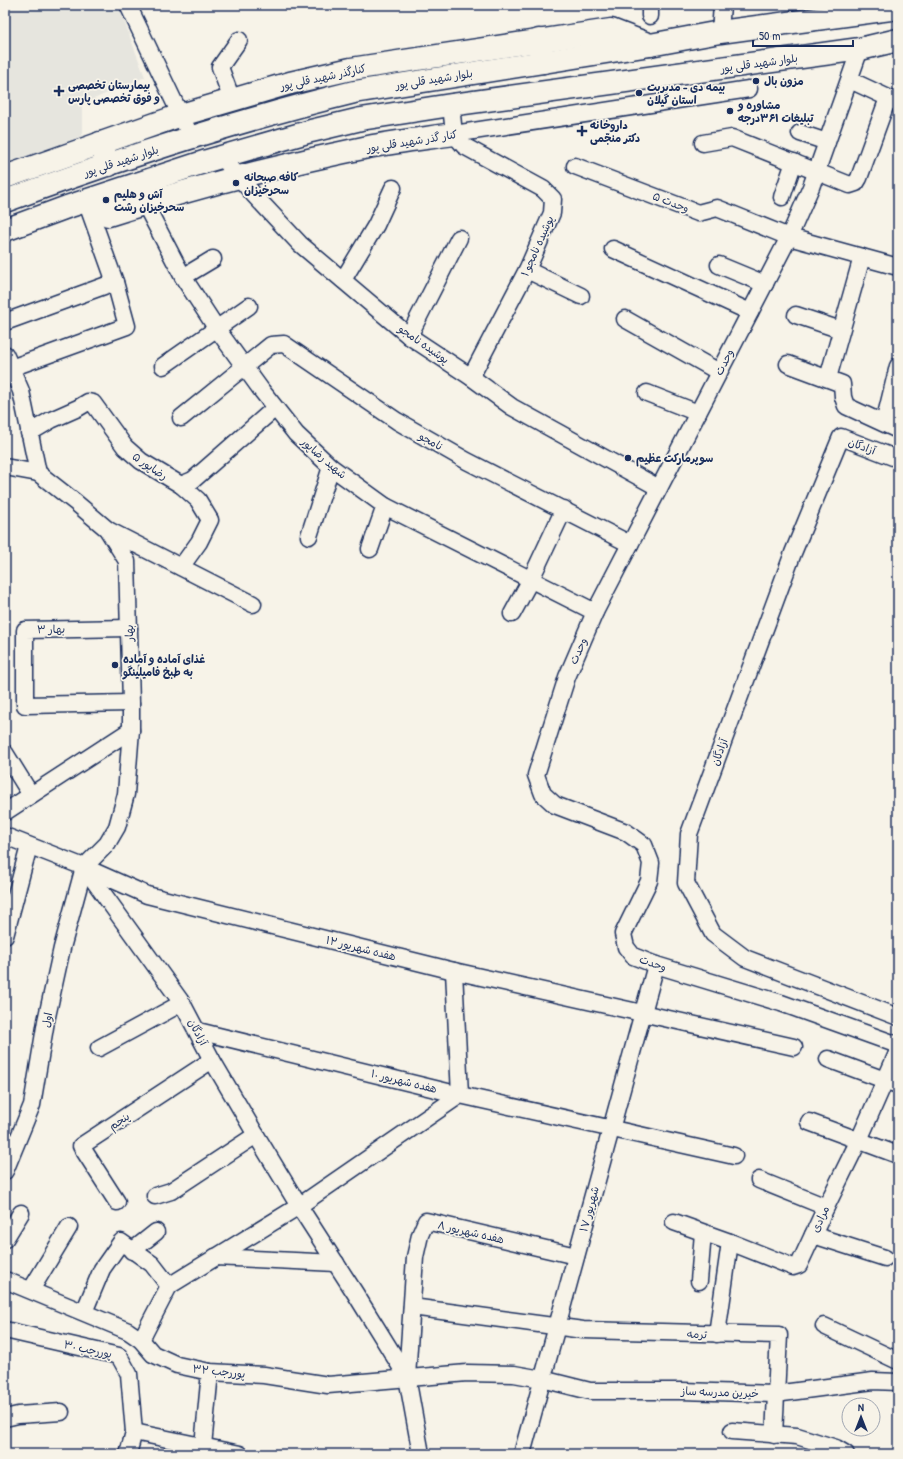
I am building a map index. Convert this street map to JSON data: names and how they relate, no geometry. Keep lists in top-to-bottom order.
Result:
{
  "streets": {
    "main road": ["بلوار شهید قلی پور", "کنارگذر شهید قلی پور", "کنار گذر شهید قلی پور"],
    "street": [
      "وحدت ۵",
      "پوشیده نامجو ۱",
      "پوشیده نامجو",
      "وحدت",
      "نامجو",
      "آزادگان",
      "شهید رضاپور",
      "رضاپور ۵",
      "بهار ۳",
      "بهار",
      "هفده شهریور ۱۲",
      "اول",
      "هفده شهریور ۱۰",
      "پنجم",
      "۱۷ شهریور",
      "مرادی",
      "هفده شهریور ۸",
      "ترمه",
      "پوررجب ۳۰",
      "پوررجب ۳۲",
      "خیرین مدرسه ساز"
    ]
  },
  "crossings": [
    ["بلوار شهید قلی پور", "کنارگذر شهید قلی پور"],
    ["بلوار شهید قلی پور", "کنار گذر شهید قلی پور"],
    ["بلوار شهید قلی پور", "پوشیده نامجو"],
    ["بلوار شهید قلی پور", "وحدت"],
    ["کنار گذر شهید قلی پور", "پوشیده نامجو ۱"],
    ["کنار گذر شهید قلی پور", "پوشیده نامجو"],
    ["کنار گذر شهید قلی پور", "شهید رضاپور"],
    ["وحدت ۵", "وحدت"],
    ["پوشیده نامجو ۱", "پوشیده نامجو"],
    ["پوشیده نامجو", "وحدت"],
    ["وحدت", "نامجو"],
    ["وحدت", "شهید رضاپور"],
    ["وحدت", "۱۷ شهریور"],
    ["نامجو", "شهید رضاپور"],
    ["آزادگان", "بهار"],
    ["آزادگان", "هفده شهریور ۱۲"],
    ["آزادگان", "اول"],
    ["آزادگان", "هفده شهریور ۱۰"],
    ["آزادگان", "پنجم"],
    ["آزادگان", "هفده شهریور ۸"],
    ["آزادگان", "پوررجب ۳۲"],
    ["بهار ۳", "بهار"],
    ["بهار", "هفده شهریور ۱۲"],
    ["بهار", "اول"],
    ["هفده شهریور ۱۲", "اول"],
    ["هفده شهریور ۱۲", "۱۷ شهریور"],
    ["هفده شهریور ۱۰", "۱۷ شهریور"],
    ["۱۷ شهریور", "هفده شهریور ۸"],
    ["۱۷ شهریور", "ترمه"],
    ["۱۷ شهریور", "پوررجب ۳۲"],
    ["۱۷ شهریور", "خیرین مدرسه ساز"],
    ["هفده شهریور ۸", "ترمه"],
    ["هفده شهریور ۸", "پوررجب ۳۲"],
    ["ترمه", "خیرین مدرسه ساز"],
    ["پوررجب ۳۲", "خیرین مدرسه ساز"]
  ],
  "places": {
    "other": [
      "مزون بال",
      "بیمه دی - مدیربت استان گیلان",
      "مشاوره و تبلیغات ۳۶۱درجه",
      "کافه صبحانه سحرخیزان",
      "آش و هلیم سحرخیزان رشت",
      "سوپرمارکت عظیم",
      "غذای آماده و آماده به طبخ فامیلینگو"
    ],
    "health": ["بیمارستان تخصصی و فوق تخصصی پارس", "داروخانه دکتر منجّمی"]
  },
  "scale_bar": "50 m",
  "north": "top"
}
